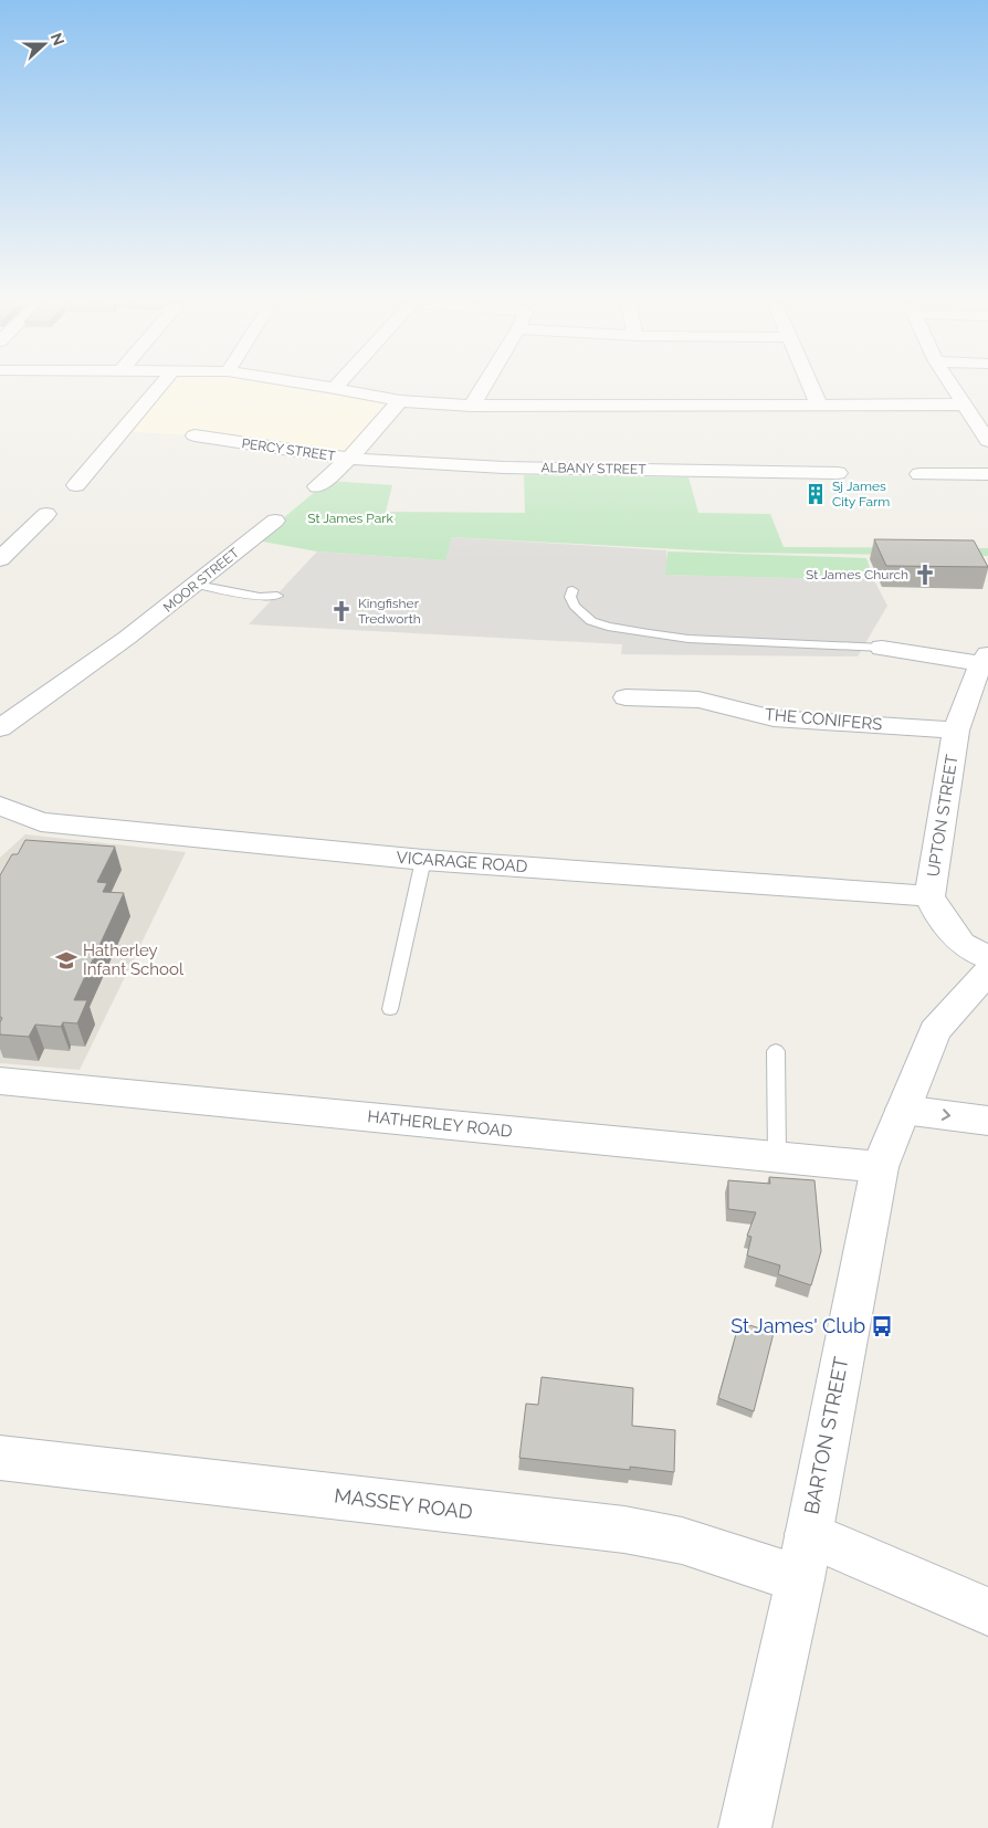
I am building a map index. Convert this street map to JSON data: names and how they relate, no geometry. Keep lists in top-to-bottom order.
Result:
{
  "streets": {
    "street": [
      "PERCY STREET",
      "ALBANY STREET",
      "MOOR STREET",
      "THE CONIFERS",
      "UPTON STREET",
      "VICARAGE ROAD",
      "HATHERLEY ROAD",
      "BARTON STREET",
      "MASSEY ROAD"
    ]
  },
  "crossings": [
    ["PERCY STREET", "ALBANY STREET"],
    ["THE CONIFERS", "UPTON STREET"],
    ["UPTON STREET", "VICARAGE ROAD"],
    ["HATHERLEY ROAD", "BARTON STREET"],
    ["BARTON STREET", "MASSEY ROAD"]
  ],
  "parks": ["St James Park"],
  "places": {
    "building": ["Sj James City Farm"],
    "church": ["St James Church", "Kingfisher Tredworth"],
    "school or university": ["Hatherley Infant School"],
    "bus stop": ["St James' Club"]
  },
  "north": "right"
}
